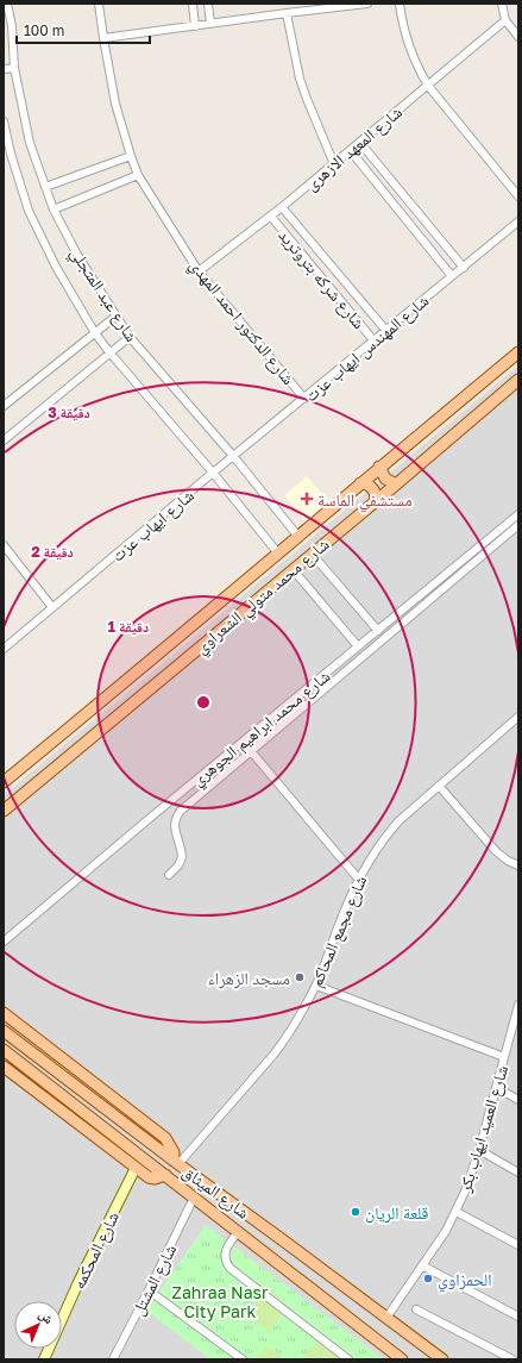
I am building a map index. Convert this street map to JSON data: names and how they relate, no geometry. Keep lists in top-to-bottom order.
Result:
{
  "streets": {
    "main road": ["شارع محمد متولي الشعراوي", "شارع الميثاق"],
    "street": [
      "شارع المعهد الازهرى",
      "شارع شركه بتروتريد",
      "شارع عبد المتجلي",
      "شارع الدكتور احمد المهدي",
      "شارع المهندس ايهاب عزت",
      "شارع ايهاب عزت",
      "شارع محمد ابراهيم الجوهري",
      "شارع مجمع المحاكم",
      "شارع العميد ايهاب بكر",
      "شارع المحكمه",
      "شارع المشتل"
    ]
  },
  "crossings": [
    ["شارع المعهد الازهرى", "شارع شركه بتروتريد"],
    ["شارع المعهد الازهرى", "شارع الدكتور احمد المهدي"],
    ["شارع شركه بتروتريد", "شارع المهندس ايهاب عزت"],
    ["شارع عبد المتجلي", "شارع المهندس ايهاب عزت"],
    ["شارع عبد المتجلي", "شارع ايهاب عزت"],
    ["شارع عبد المتجلي", "شارع محمد متولي الشعراوي"],
    ["شارع الدكتور احمد المهدي", "شارع المهندس ايهاب عزت"],
    ["شارع المهندس ايهاب عزت", "شارع ايهاب عزت"],
    ["شارع مجمع المحاكم", "شارع الميثاق"],
    ["شارع العميد ايهاب بكر", "شارع الميثاق"],
    ["شارع الميثاق", "شارع المحكمه"],
    ["شارع الميثاق", "شارع المشتل"]
  ],
  "parks": ["Zahraa Nasr City Park"],
  "places": {
    "health": ["مستشفي الماسة"],
    "other": ["مسجد الزهراء", "قلعة الريان", "الحمزاوي"]
  },
  "scale_bar": "100 m",
  "north": "top right",
  "rings": ["3 دقيقة", "2 دقيقة", "1 دقيقة"]
}
